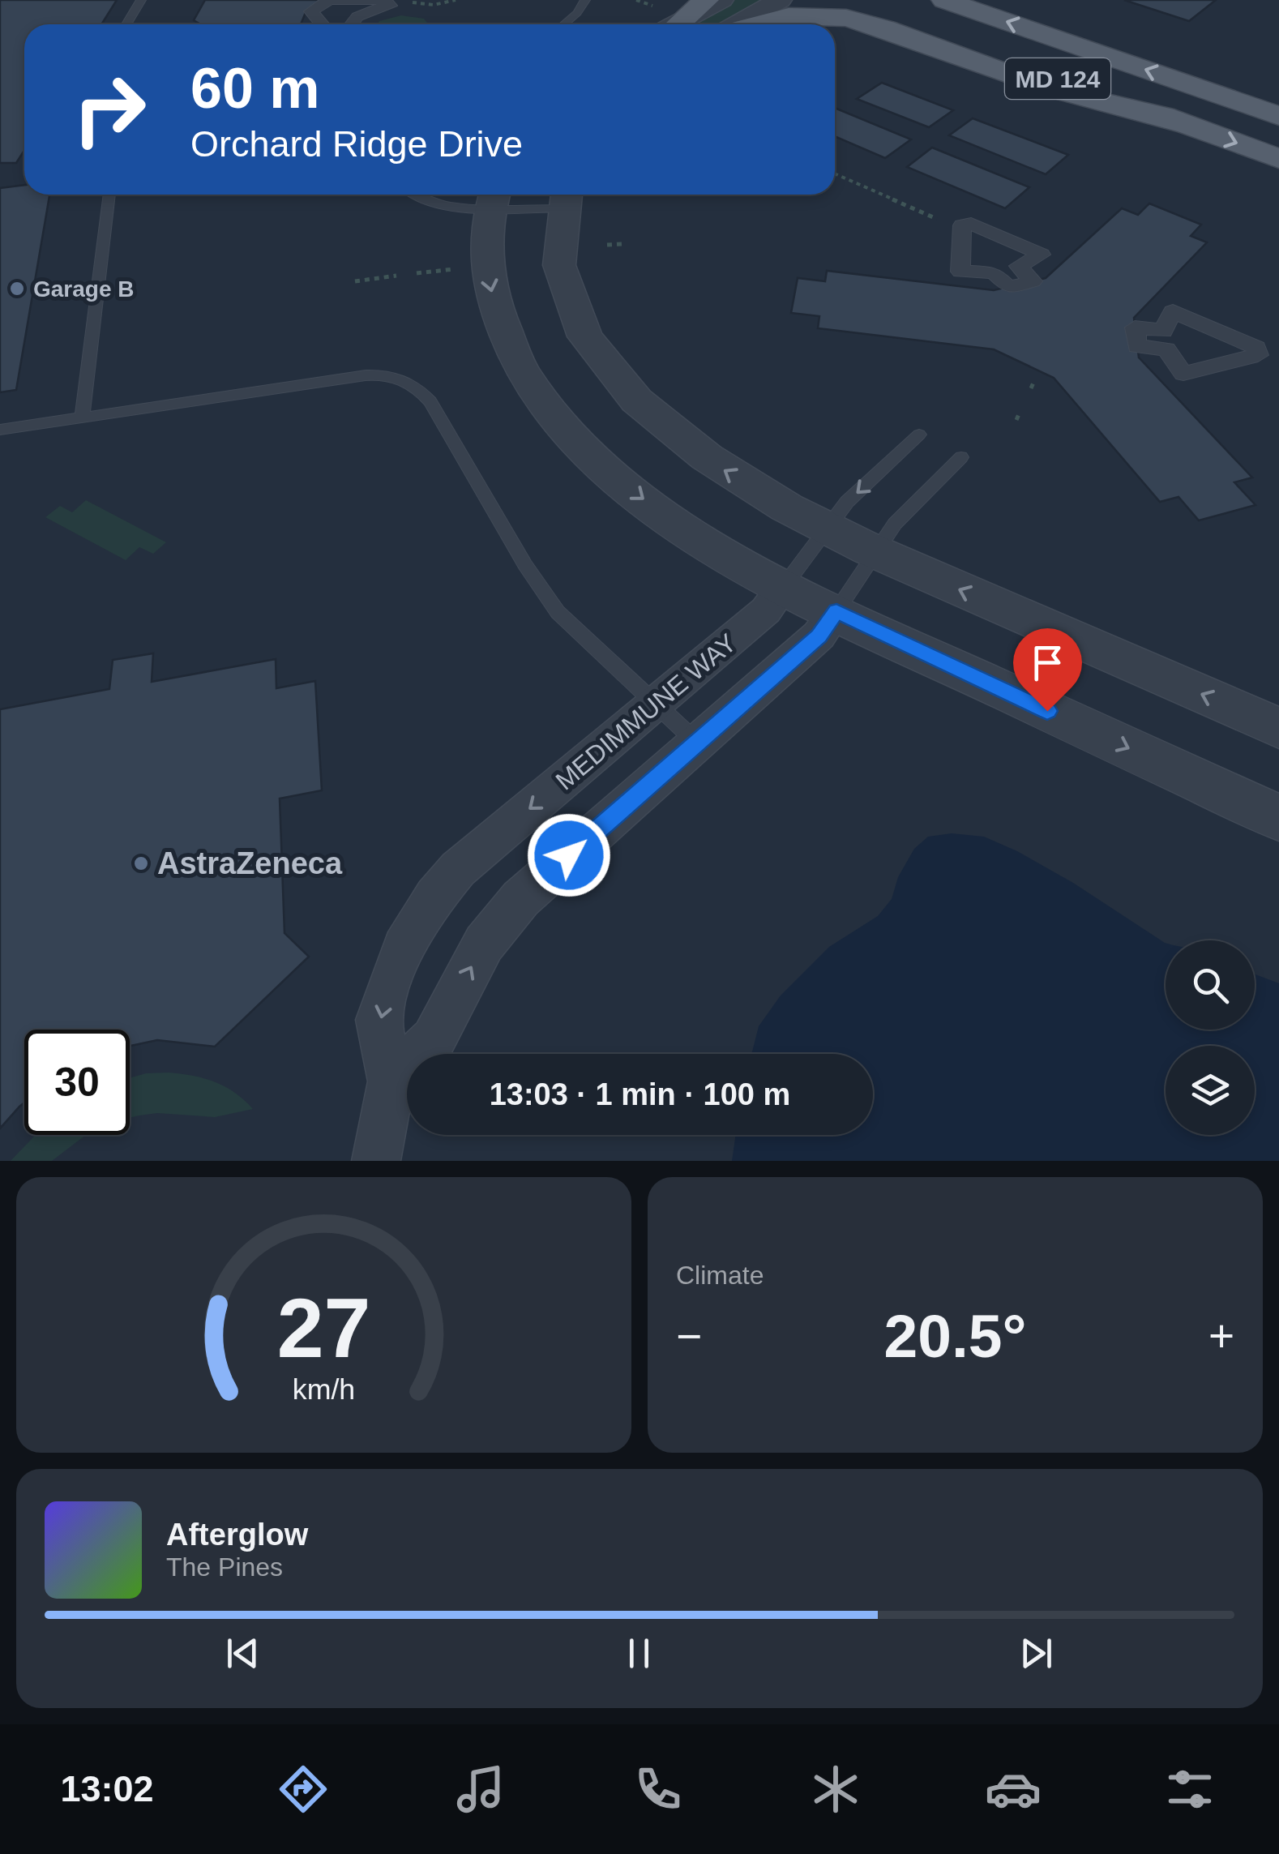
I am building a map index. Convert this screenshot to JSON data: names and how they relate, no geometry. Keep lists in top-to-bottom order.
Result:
{
  "streets": {
    "main road": ["MD 124"],
    "street": ["MEDIMMUNE WAY"]
  },
  "places": ["Garage B", "AstraZeneca"],
  "page": {
    "turn": ["60 m", "Orchard Ridge Drive"],
    "limit": "30",
    "trip": "13:03 · 1 min · 100 m",
    "tile": "Climate",
    "heat": ["−", "20.5°", "+"],
    "song": ["Afterglow", "The Pines"],
    "tabs": "13:02",
    "gauge": ["27", "km/h"]
  }
}
